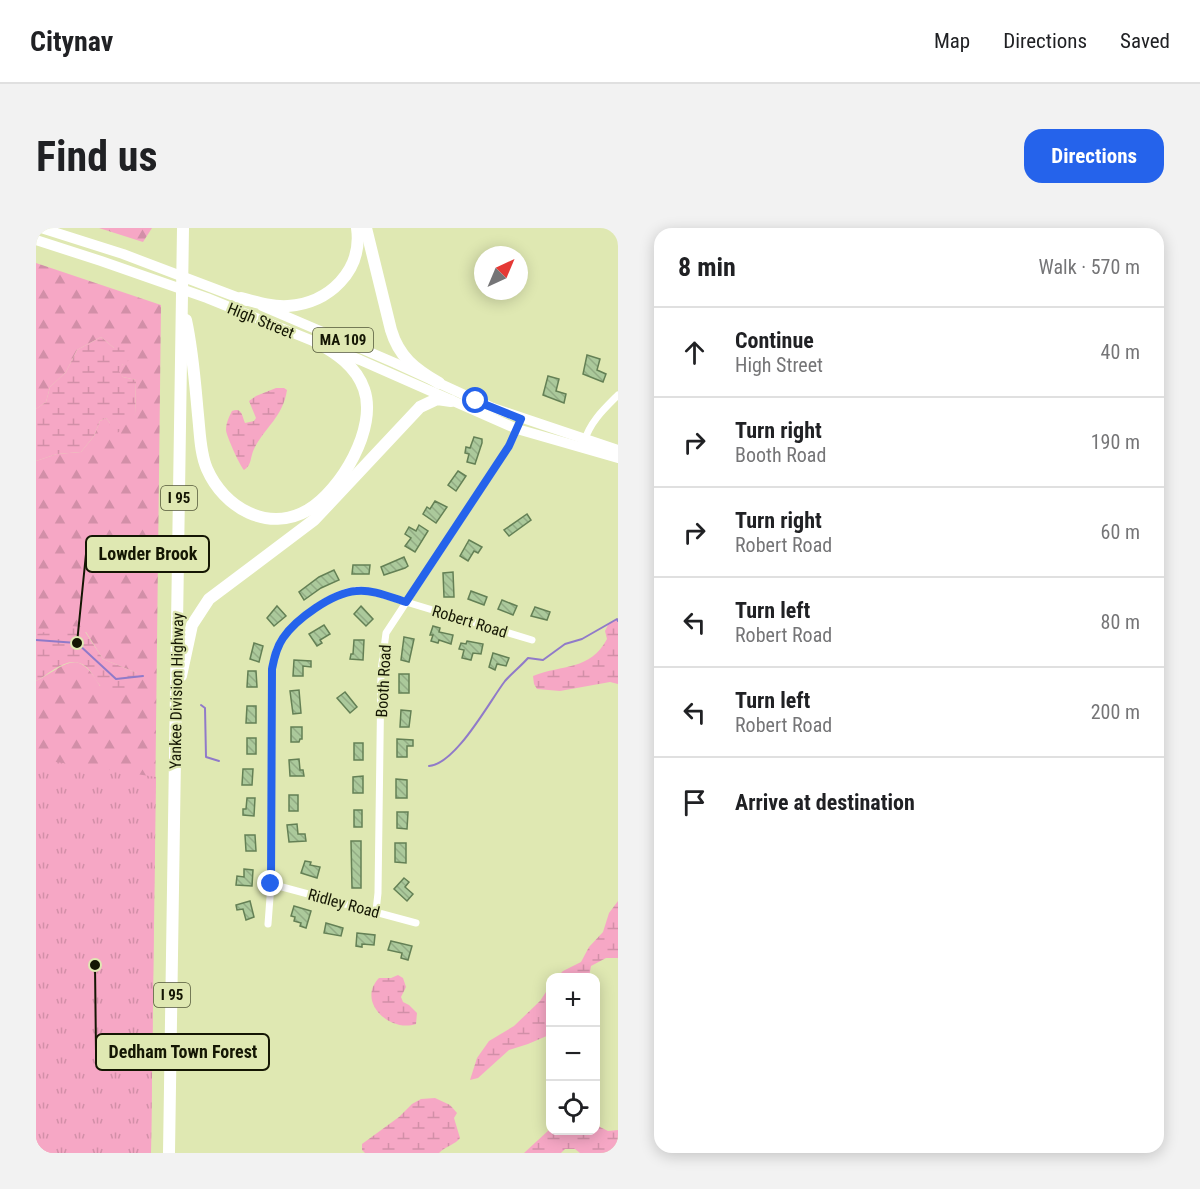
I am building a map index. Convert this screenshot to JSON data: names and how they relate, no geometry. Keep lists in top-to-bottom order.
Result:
{
  "streets": {
    "highway": ["I 95", "Yankee Division Highway"],
    "main road": ["High Street", "MA 109"],
    "street": ["Robert Road", "Booth Road", "Ridley Road"]
  },
  "crossings": [
    ["High Street", "Booth Road"],
    ["Robert Road", "Booth Road"],
    ["Robert Road", "Ridley Road"],
    ["Booth Road", "Ridley Road"]
  ],
  "places": ["Lowder Brook", "Dedham Town Forest"],
  "north": "top right",
  "page": {
    "header": "Citynav",
    "nav": ["Map", "Directions", "Saved"],
    "buttons": "Directions",
    "title": "Find us",
    "heading": ["8 min", "Walk · 570 m"],
    "list": [
      ["Continue", "High Street", "40 m"],
      ["Turn right", "Booth Road", "190 m"],
      ["Turn right", "Robert Road", "60 m"],
      ["Turn left", "Robert Road", "80 m"],
      ["Turn left", "Robert Road", "200 m"],
      "Arrive at destination"
    ],
    "map_buttons": ["+", "−"]
  }
}
